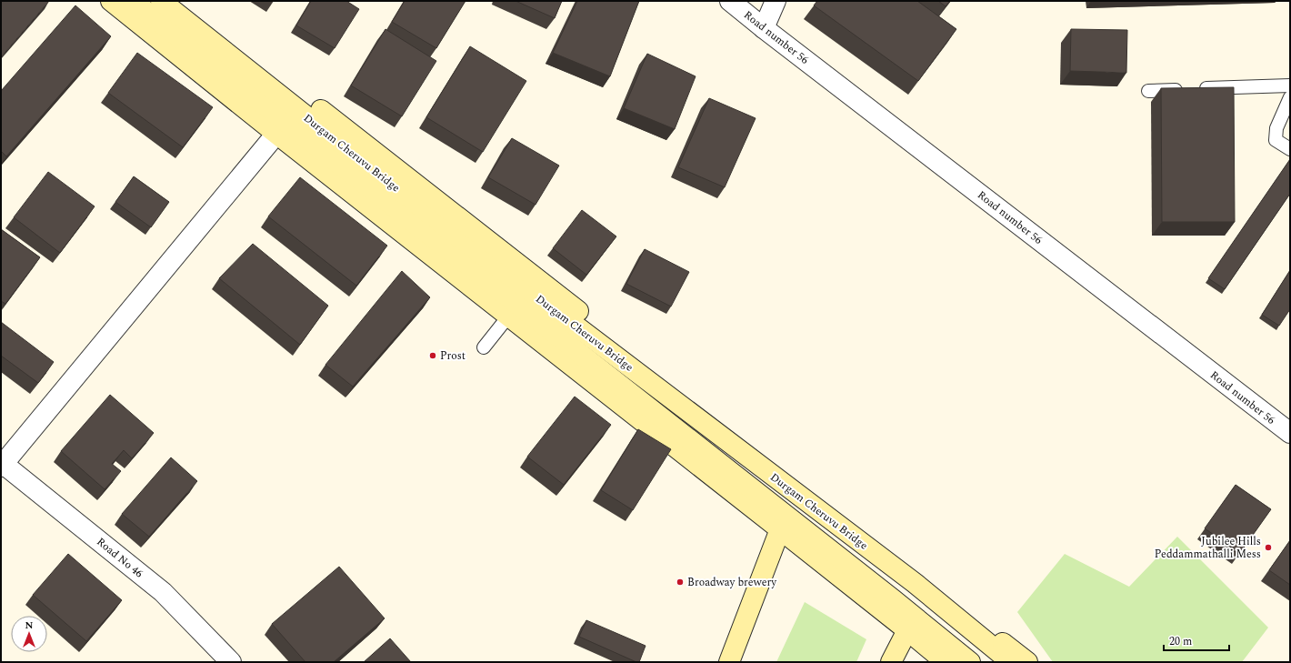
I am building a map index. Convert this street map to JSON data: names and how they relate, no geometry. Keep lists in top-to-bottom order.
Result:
{
  "streets": {
    "main road": ["Durgam Cheruvu Bridge"],
    "street": ["Road number 56", "Road No 46"]
  },
  "places": ["Prost", "Jubilee Hills Peddammathalli Mess", "Broadway brewery"],
  "scale_bar": "20 m",
  "north": "top"
}
